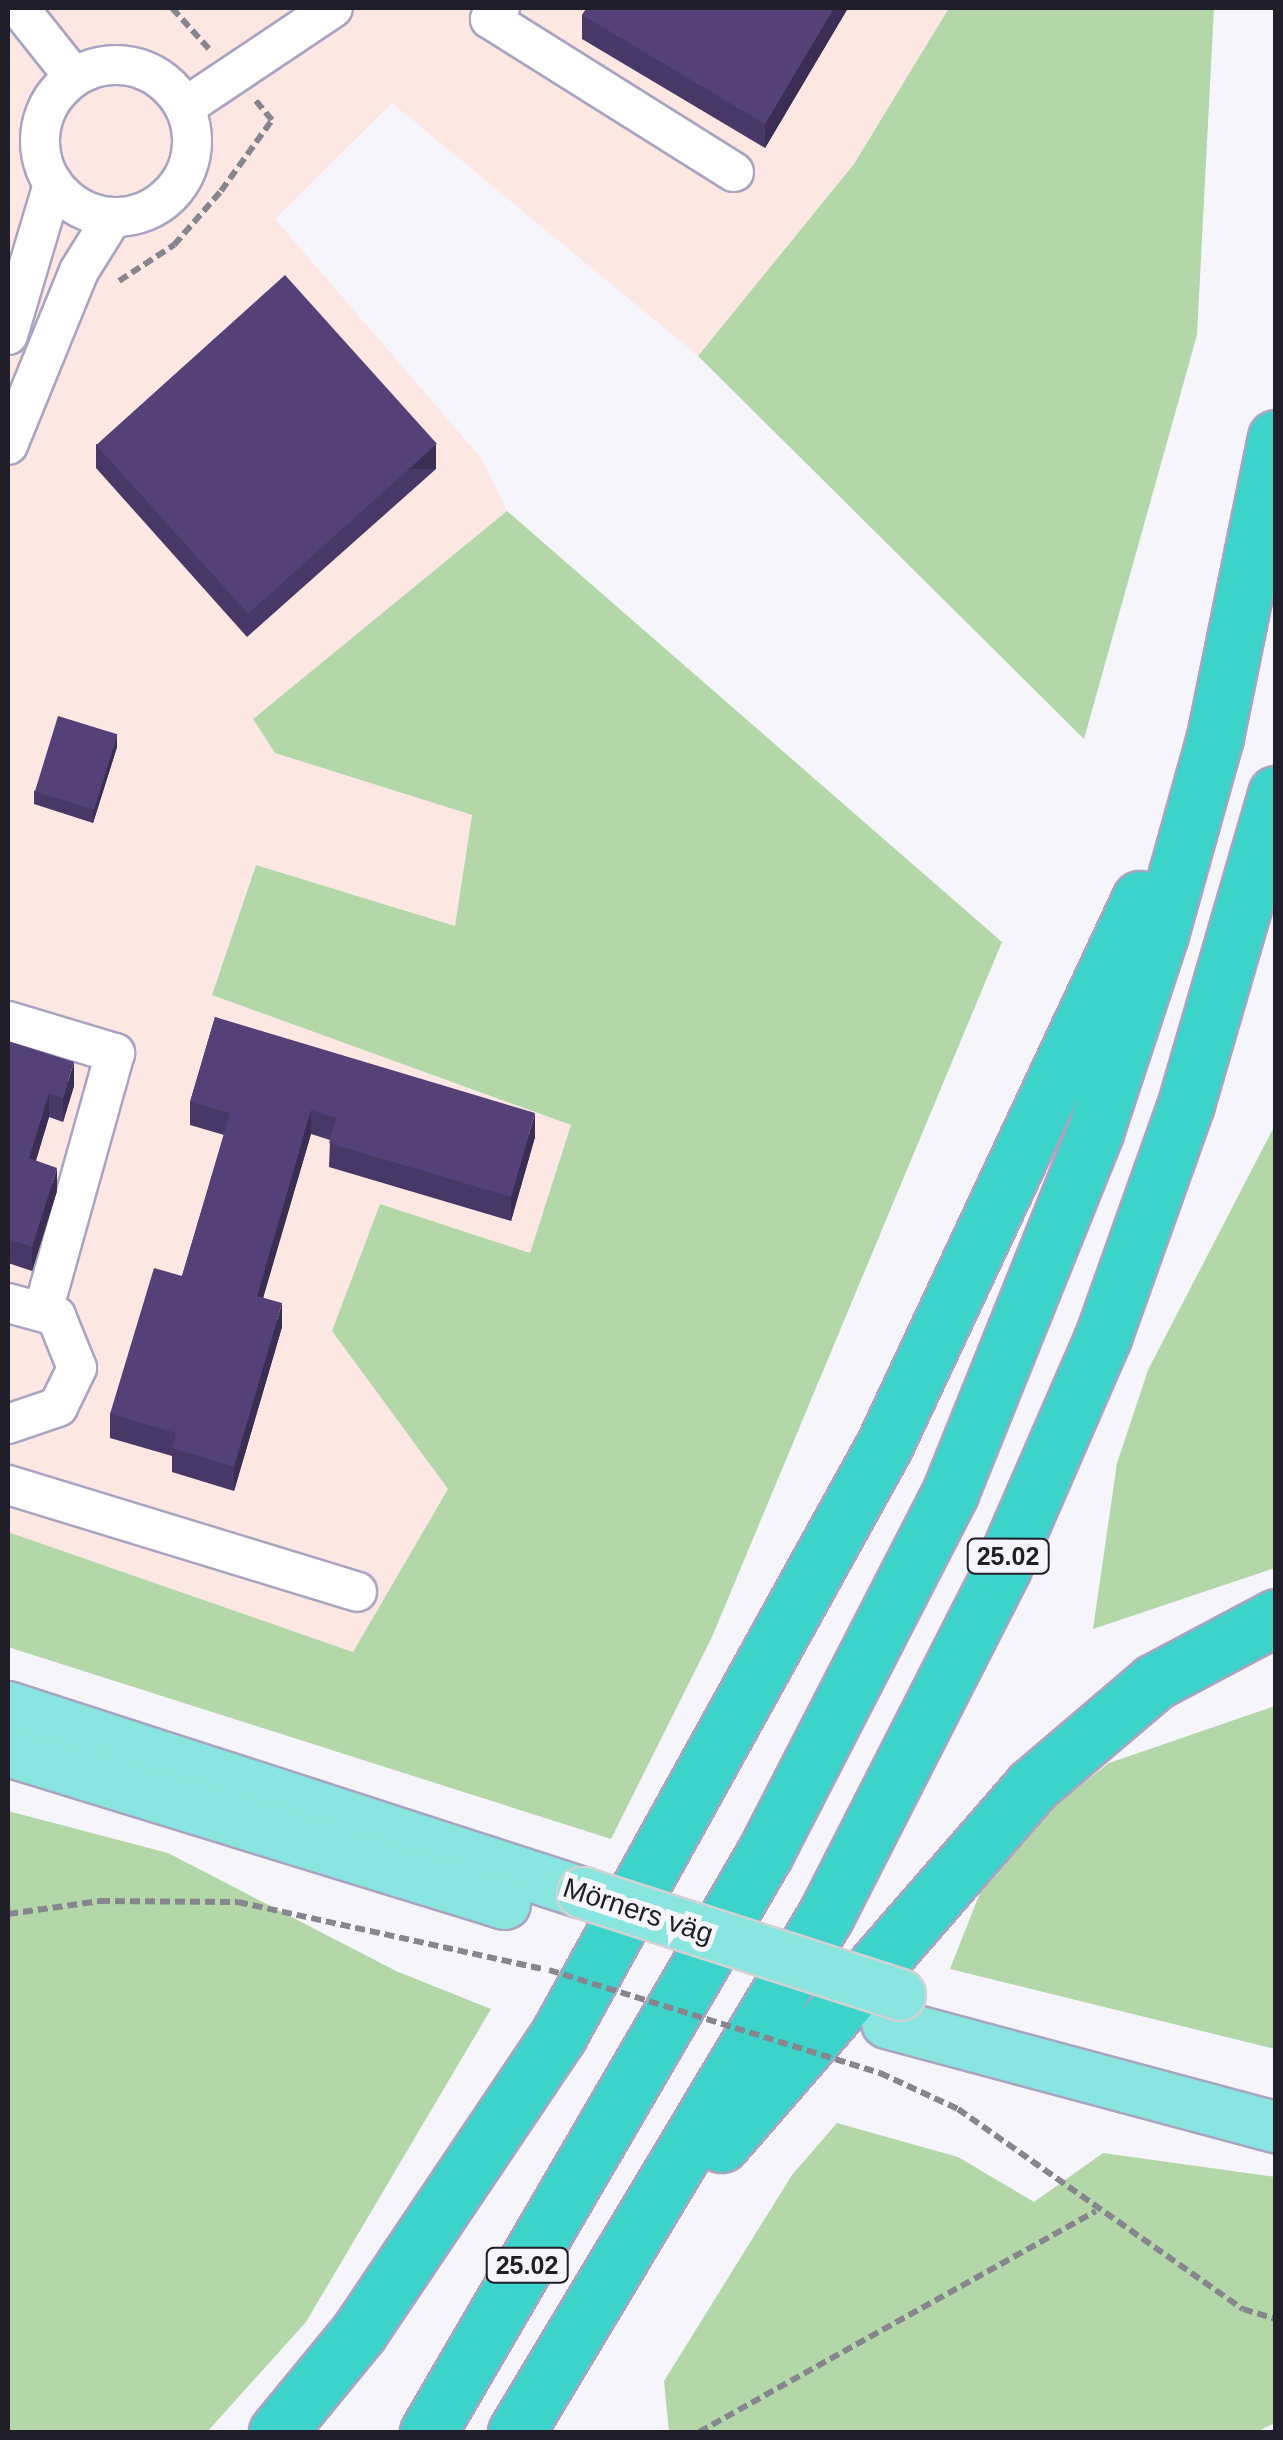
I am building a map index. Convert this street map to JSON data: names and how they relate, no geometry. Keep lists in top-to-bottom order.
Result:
{
  "streets": {
    "highway": ["25.02"],
    "main road": ["Mörners väg"]
  }
}
